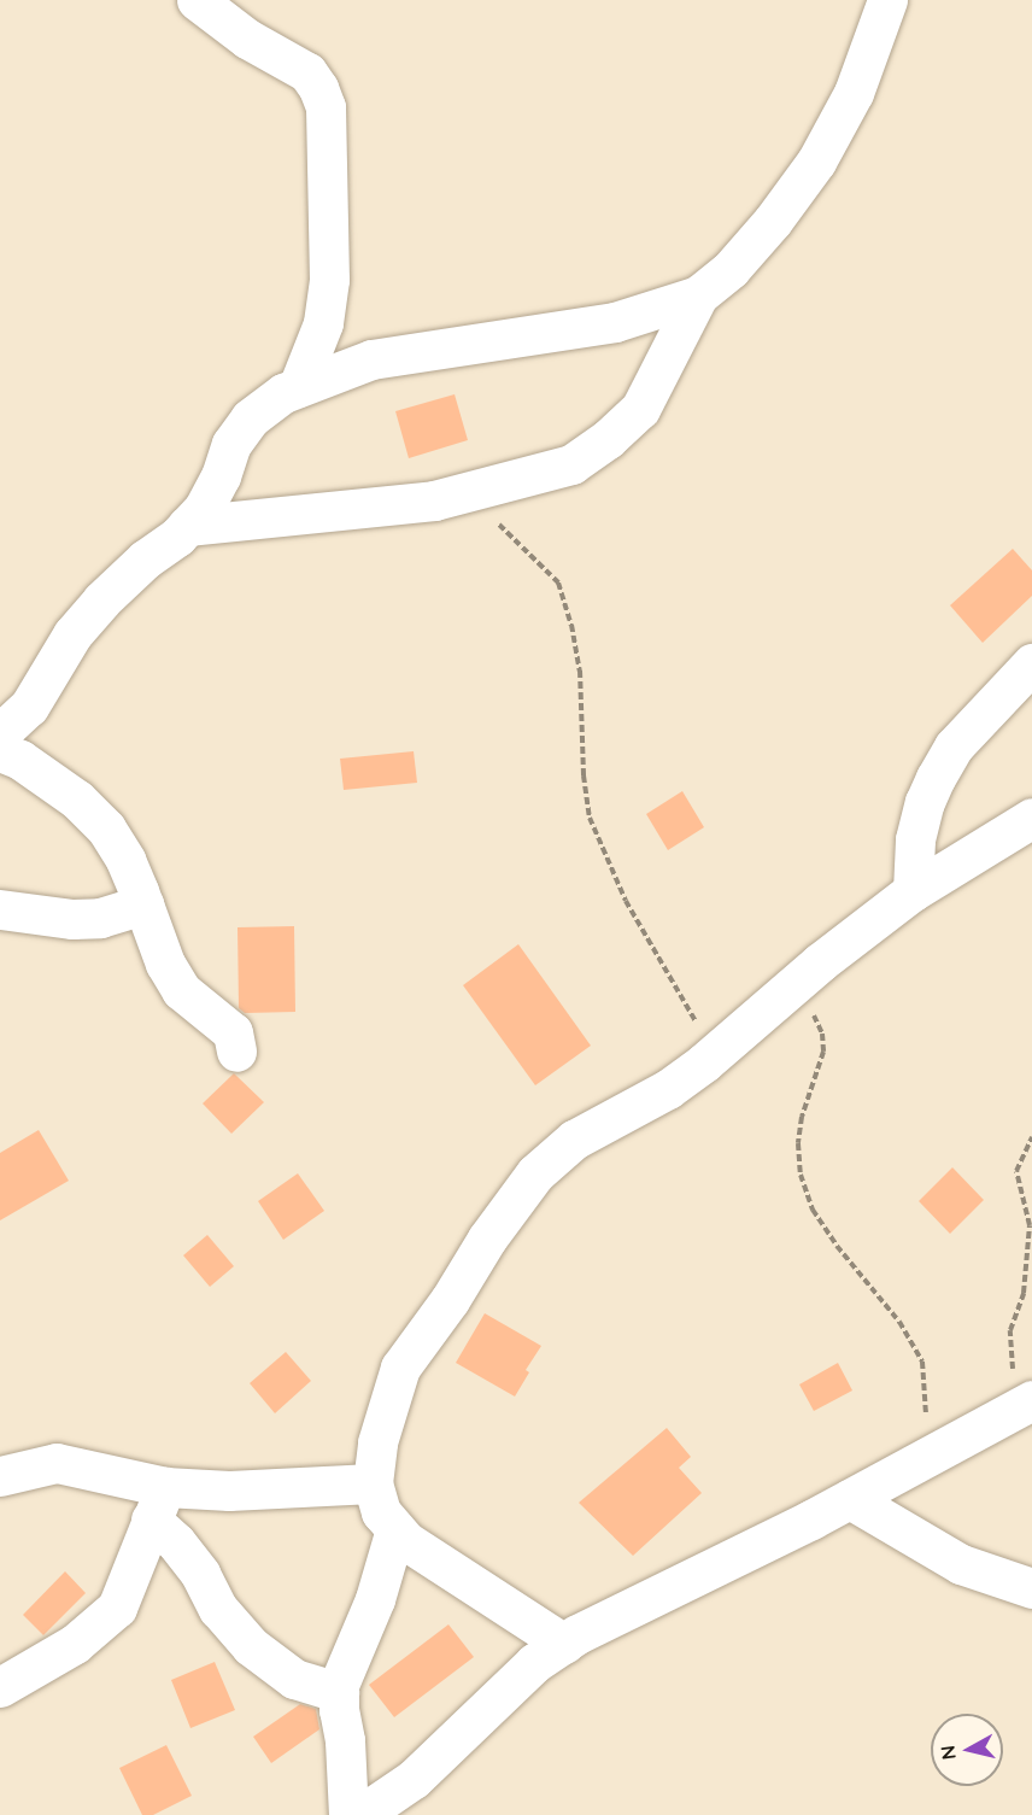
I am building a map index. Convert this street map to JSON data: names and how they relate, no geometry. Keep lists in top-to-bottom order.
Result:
{
  "north": "left"
}
